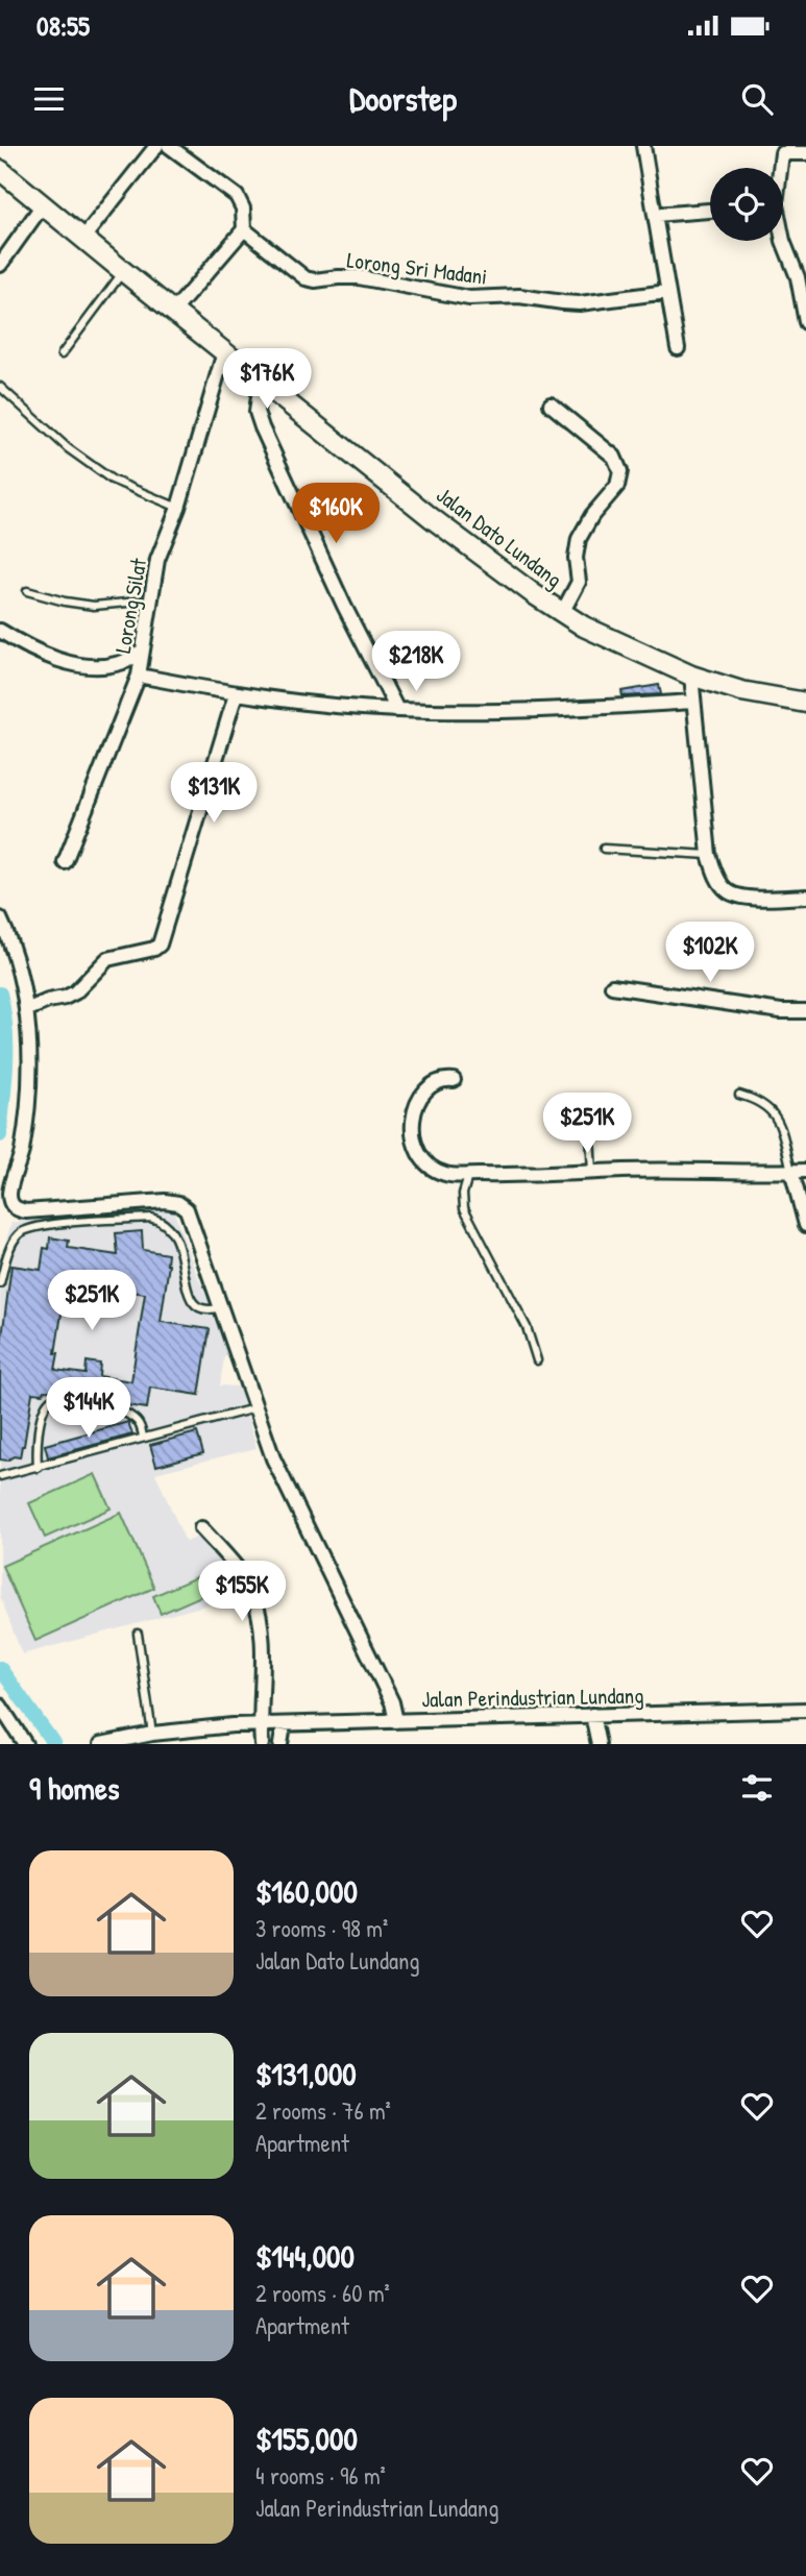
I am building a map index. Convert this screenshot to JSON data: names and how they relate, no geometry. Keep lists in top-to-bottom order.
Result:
{
  "streets": {
    "main road": ["Jalan Dato Lundang"],
    "street": ["Lorong Sri Madani", "Lorong Silat", "Jalan Perindustrian Lundang"]
  },
  "crossings": [
    ["Jalan Dato Lundang", "Lorong Silat"]
  ],
  "page": {
    "status": "08:55",
    "header": "Doorstep",
    "price": [
      "$176K",
      "$160K",
      "$218K",
      "$131K",
      "$102K",
      "$251K",
      "$251K",
      "$144K",
      "$155K"
    ],
    "heading": "9 homes",
    "list": [
      {
        "name": "$160,000",
        "note": "3 rooms · 98 m² · Jalan Dato Lundang"
      },
      {
        "name": "$131,000",
        "note": "2 rooms · 76 m² · Apartment"
      },
      {
        "name": "$144,000",
        "note": "2 rooms · 60 m² · Apartment"
      },
      {
        "name": "$155,000",
        "note": "4 rooms · 96 m² · Jalan Perindustrian Lundang"
      }
    ]
  }
}
